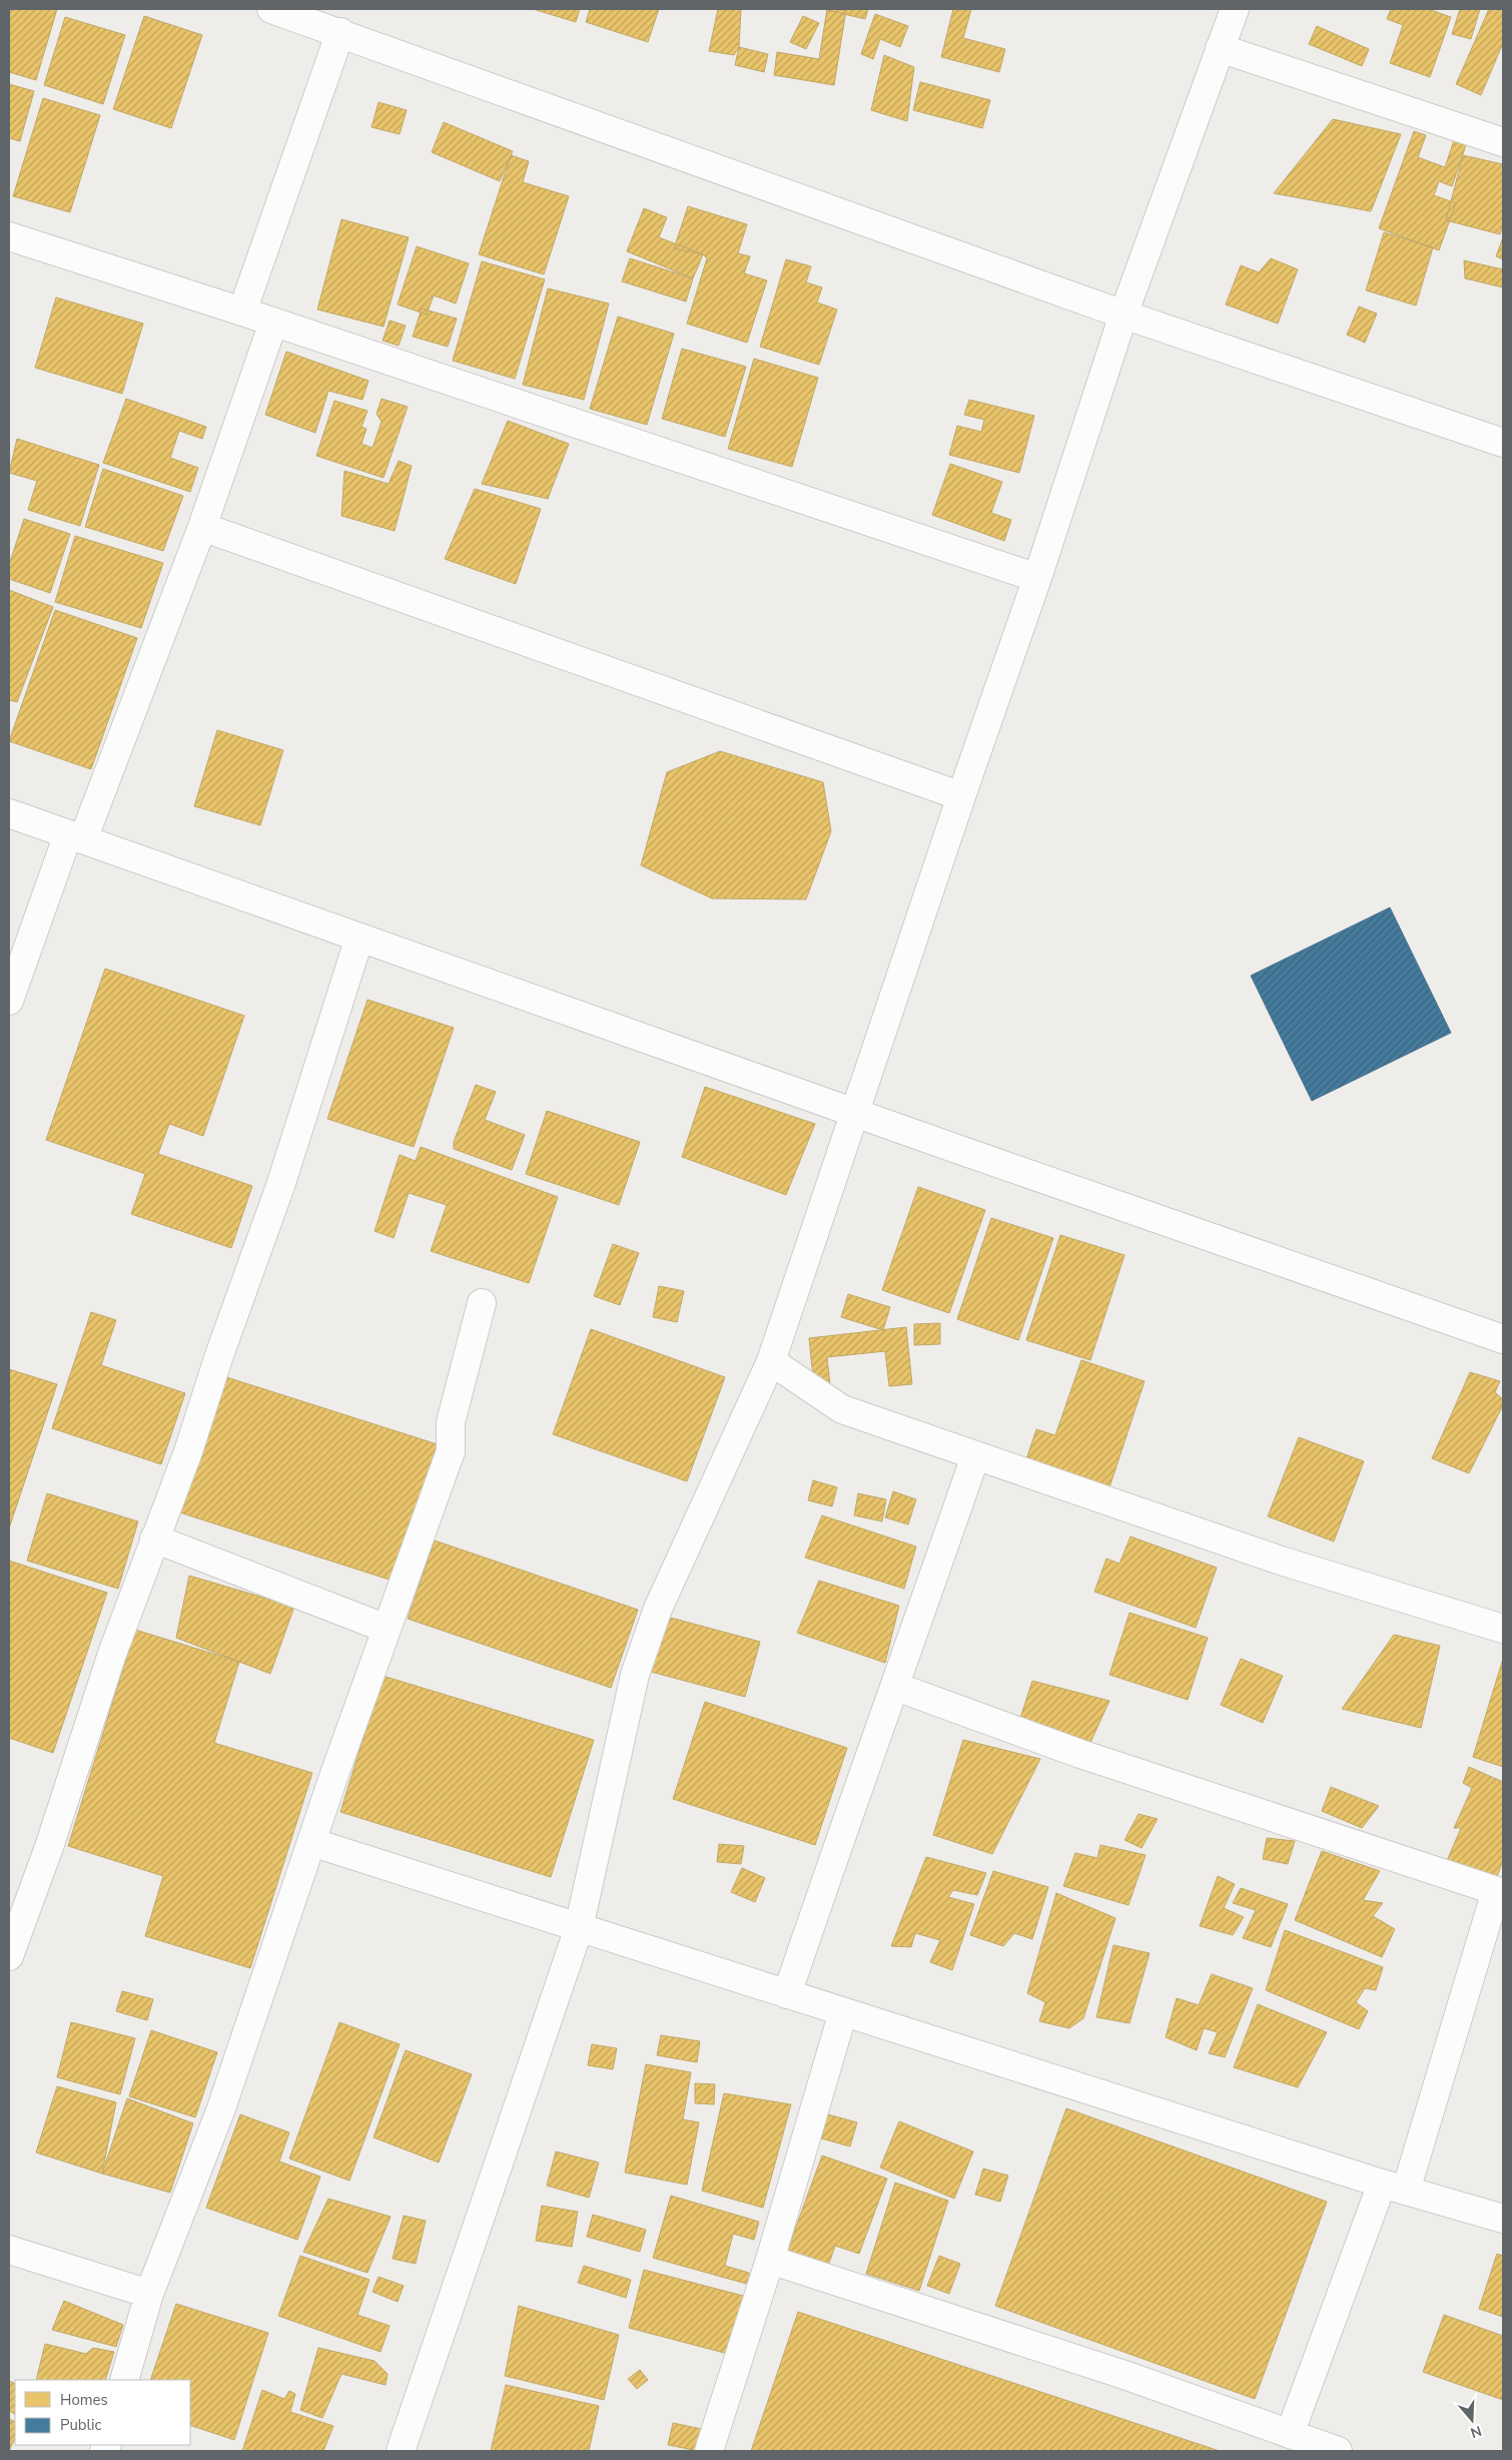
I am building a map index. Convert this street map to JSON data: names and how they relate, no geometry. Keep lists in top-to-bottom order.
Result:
{
  "legend": ["Homes", "Public"],
  "north": "bottom"
}
